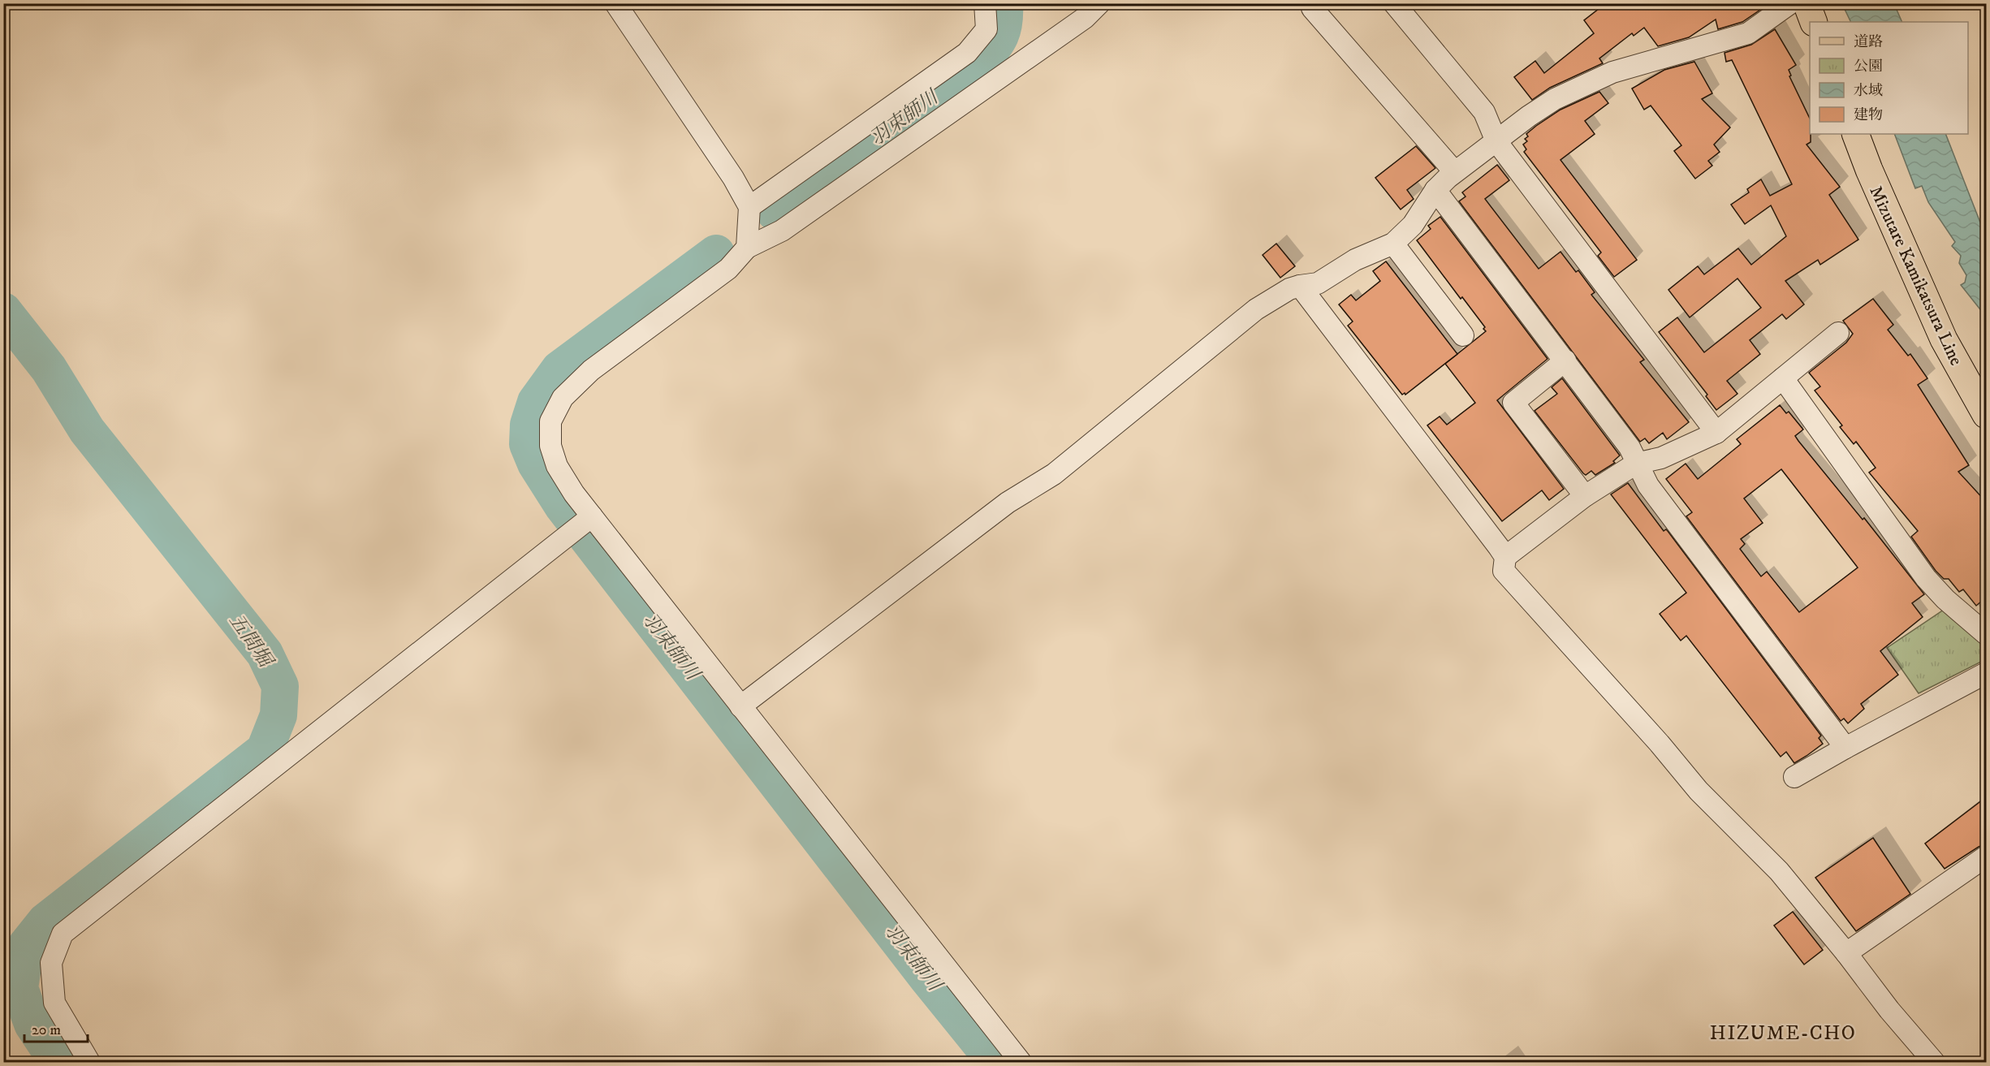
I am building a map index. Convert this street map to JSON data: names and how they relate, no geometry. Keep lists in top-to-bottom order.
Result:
{
  "streets": {
    "main road": ["Mizutare Kamikatsura Line"]
  },
  "districts": ["HIZUME-CHO"],
  "water": ["羽束師川", "五間堀"],
  "legend": [
    "道路",
    "公園",
    "水域",
    "建物"
  ],
  "scale_bar": "20 m"
}
